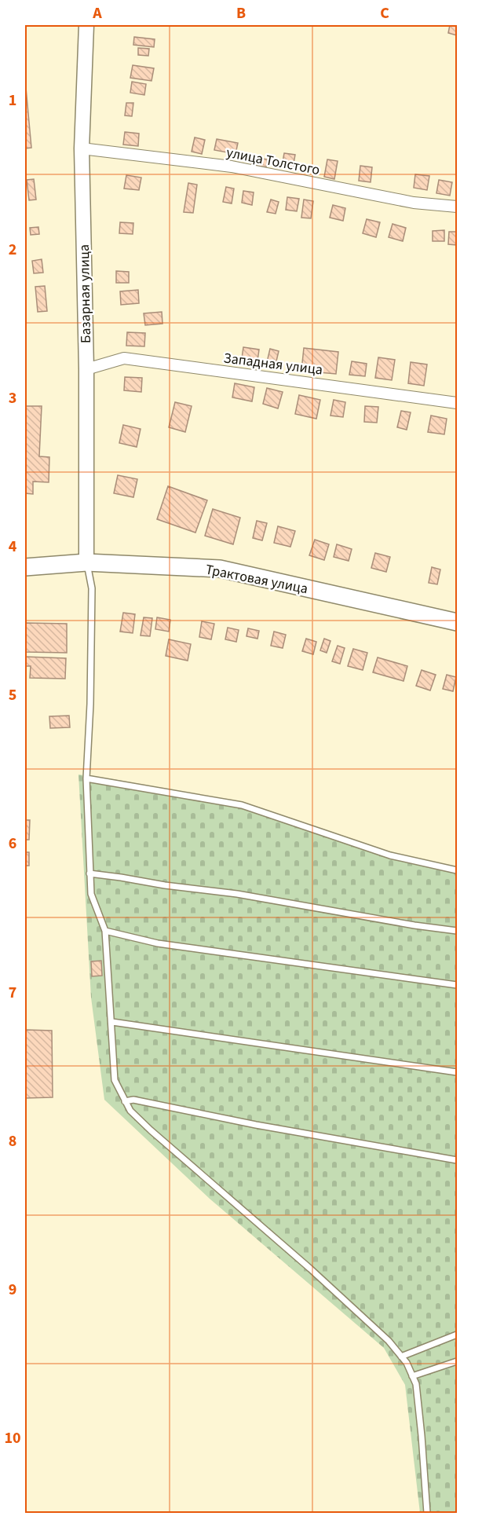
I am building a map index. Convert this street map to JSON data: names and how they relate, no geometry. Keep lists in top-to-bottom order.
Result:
{
  "streets": {
    "main road": ["Трактовая улица"],
    "street": ["улица Толстого", "Базарная улица", "Западная улица"]
  },
  "crossings": [
    ["улица Толстого", "Базарная улица"],
    ["Базарная улица", "Западная улица"],
    ["Базарная улица", "Трактовая улица"]
  ],
  "grid": {
    "columns": ["A", "B", "C"],
    "rows": [
      "1",
      "2",
      "3",
      "4",
      "5",
      "6",
      "7",
      "8",
      "9",
      "10"
    ]
  }
}
